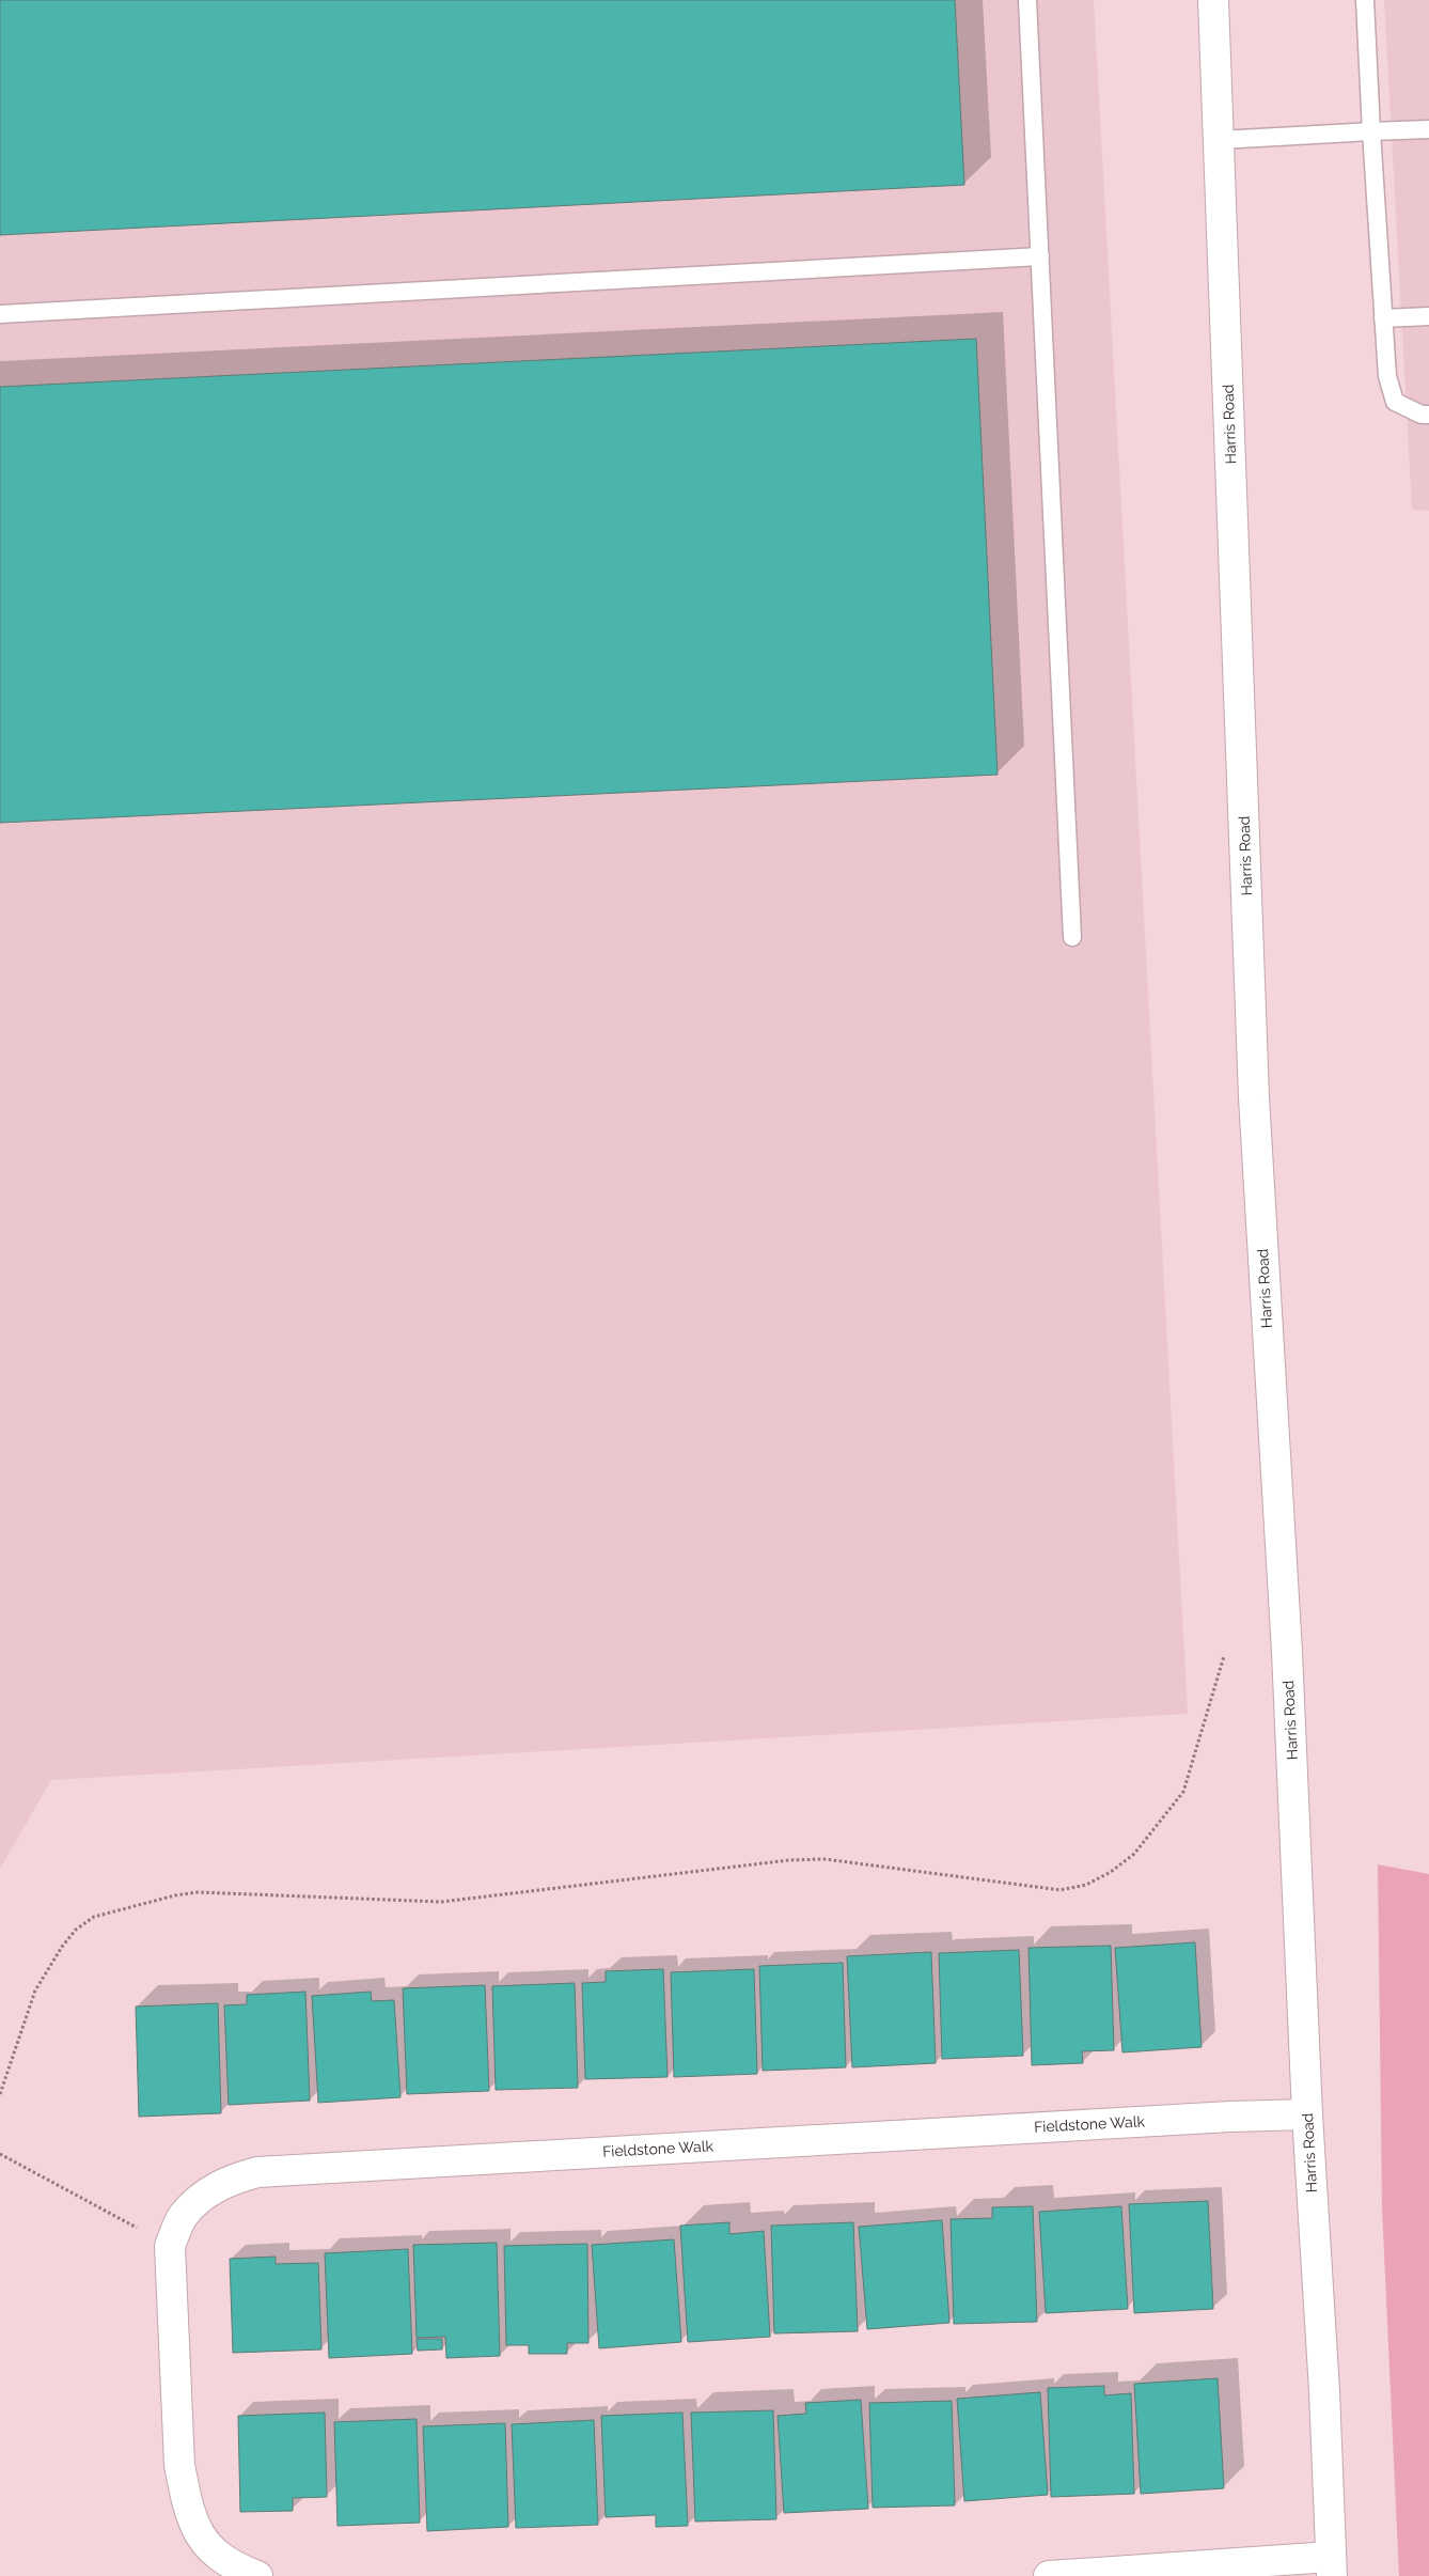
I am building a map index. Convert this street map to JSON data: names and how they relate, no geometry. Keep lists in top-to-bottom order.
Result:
{
  "streets": {
    "main road": ["Harris Road", "Fieldstone Walk"]
  },
  "crossings": [
    ["Harris Road", "Fieldstone Walk"]
  ]
}
